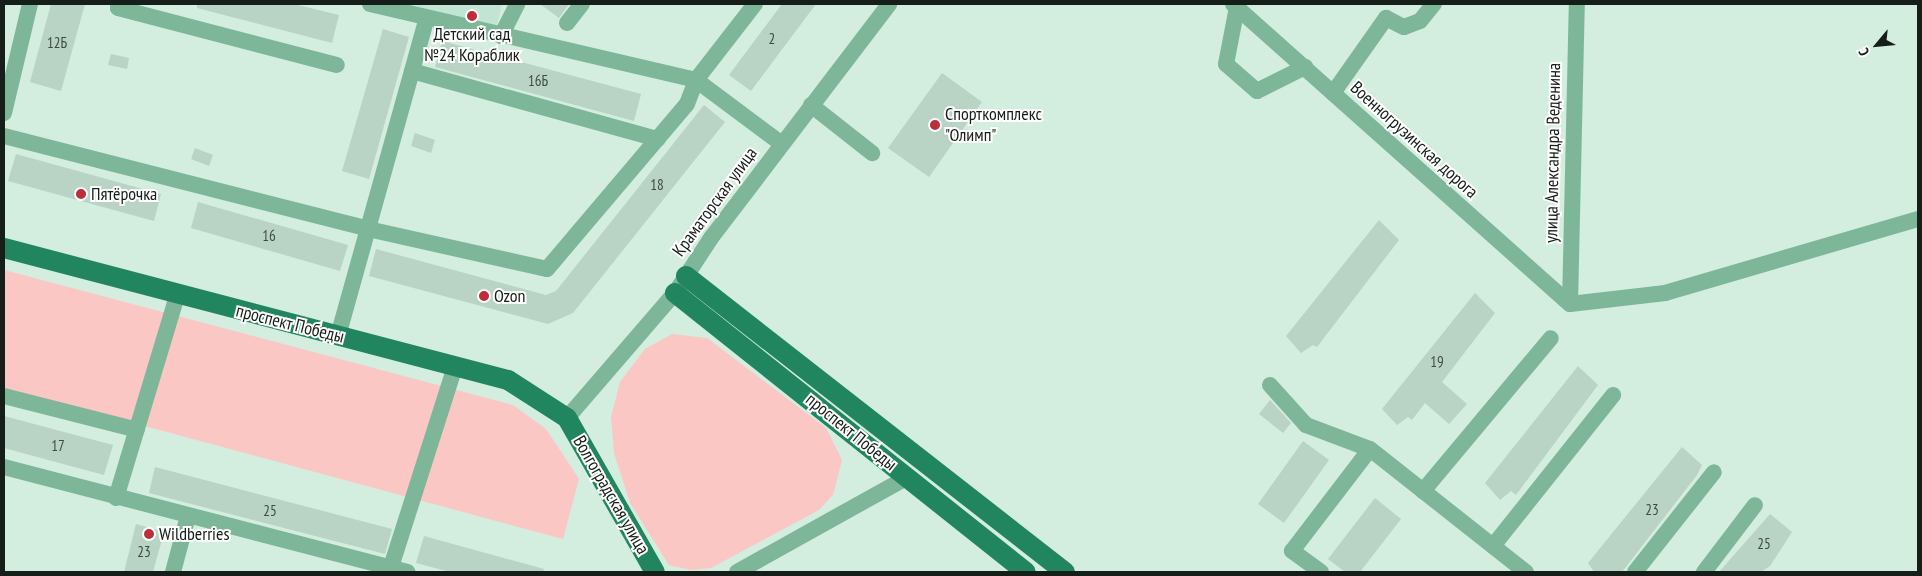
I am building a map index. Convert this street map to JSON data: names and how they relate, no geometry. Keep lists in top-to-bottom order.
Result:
{
  "streets": {
    "main road": ["проспект Победы", "Волгоградская улица"],
    "street": ["Военногрузинская дорога", "улица Александра Веденина", "Краматорская улица"]
  },
  "crossings": [
    ["Военногрузинская дорога", "улица Александра Веденина"],
    ["Краматорская улица", "проспект Победы"],
    ["Краматорская улица", "Волгоградская улица"],
    ["проспект Победы", "Волгоградская улица"]
  ],
  "places": [
    "Детский сад №24 Кораблик",
    "Спорткомплекс \"Олимп\"",
    "Пятёрочка",
    "Ozon",
    "Wildberries"
  ],
  "house_numbers": [
    "2",
    "12Б",
    "16Б",
    "18",
    "16",
    "19",
    "17",
    "23",
    "25",
    "25",
    "23"
  ],
  "north": "bottom left"
}
